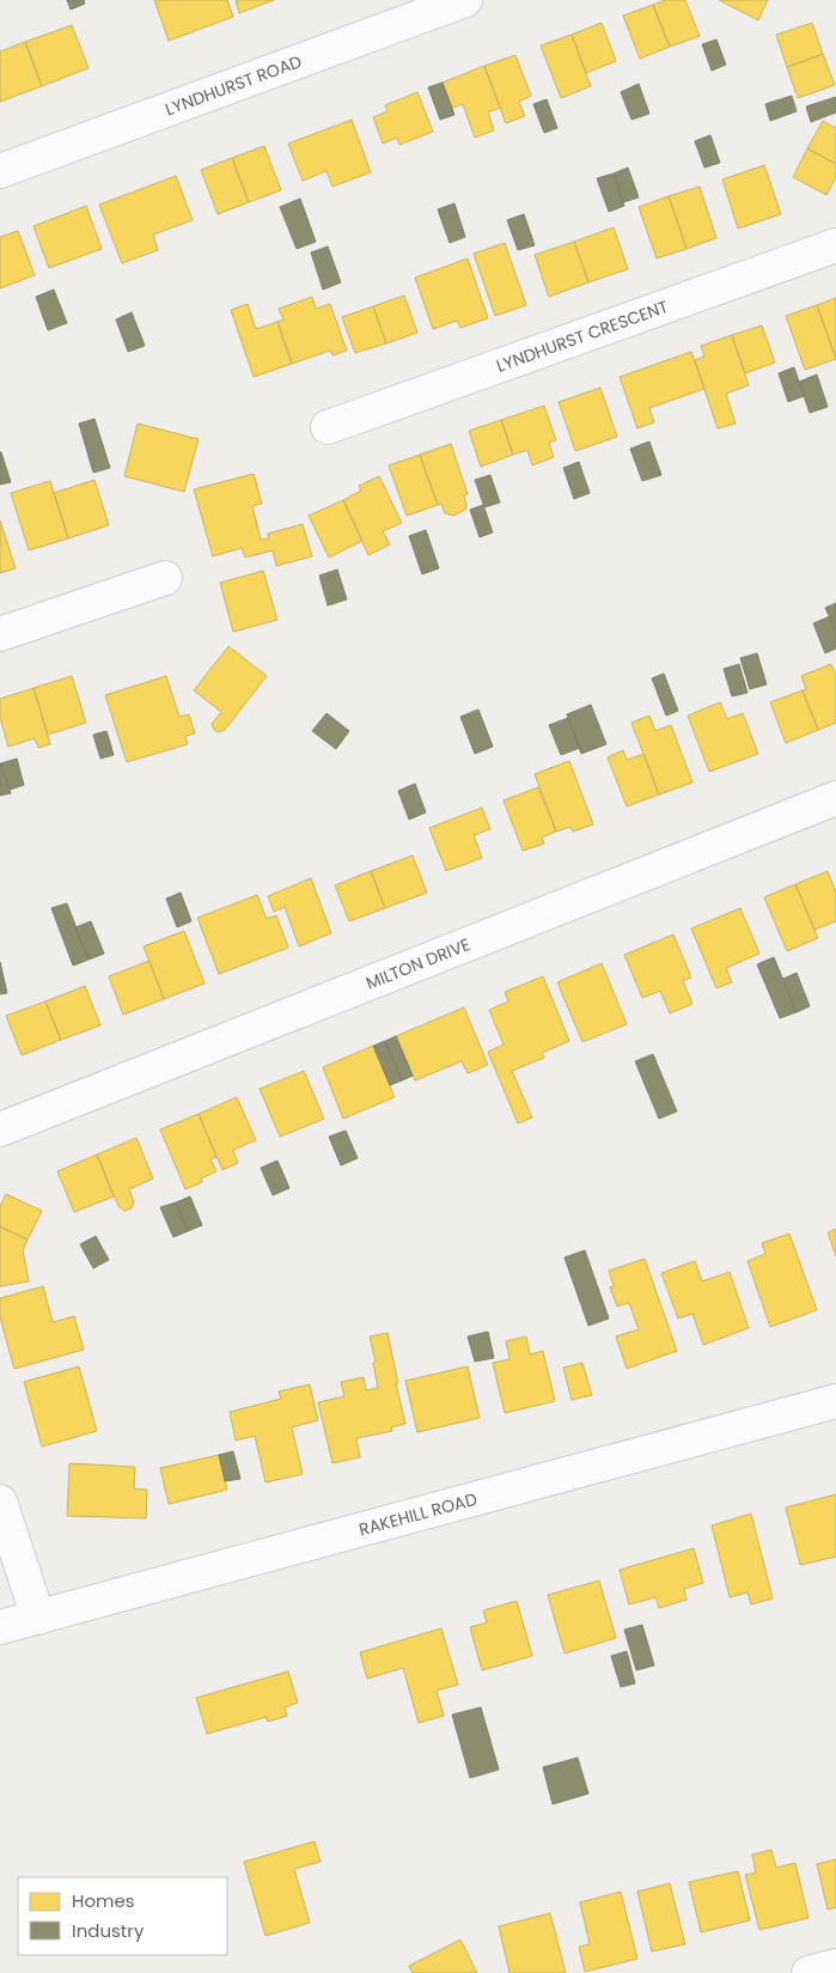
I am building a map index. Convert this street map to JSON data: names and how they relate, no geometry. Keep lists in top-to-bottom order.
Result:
{
  "streets": {
    "street": [
      "LYNDHURST ROAD",
      "LYNDHURST CRESCENT",
      "MILTON DRIVE",
      "RAKEHILL ROAD"
    ]
  },
  "legend": ["Homes", "Industry"]
}
